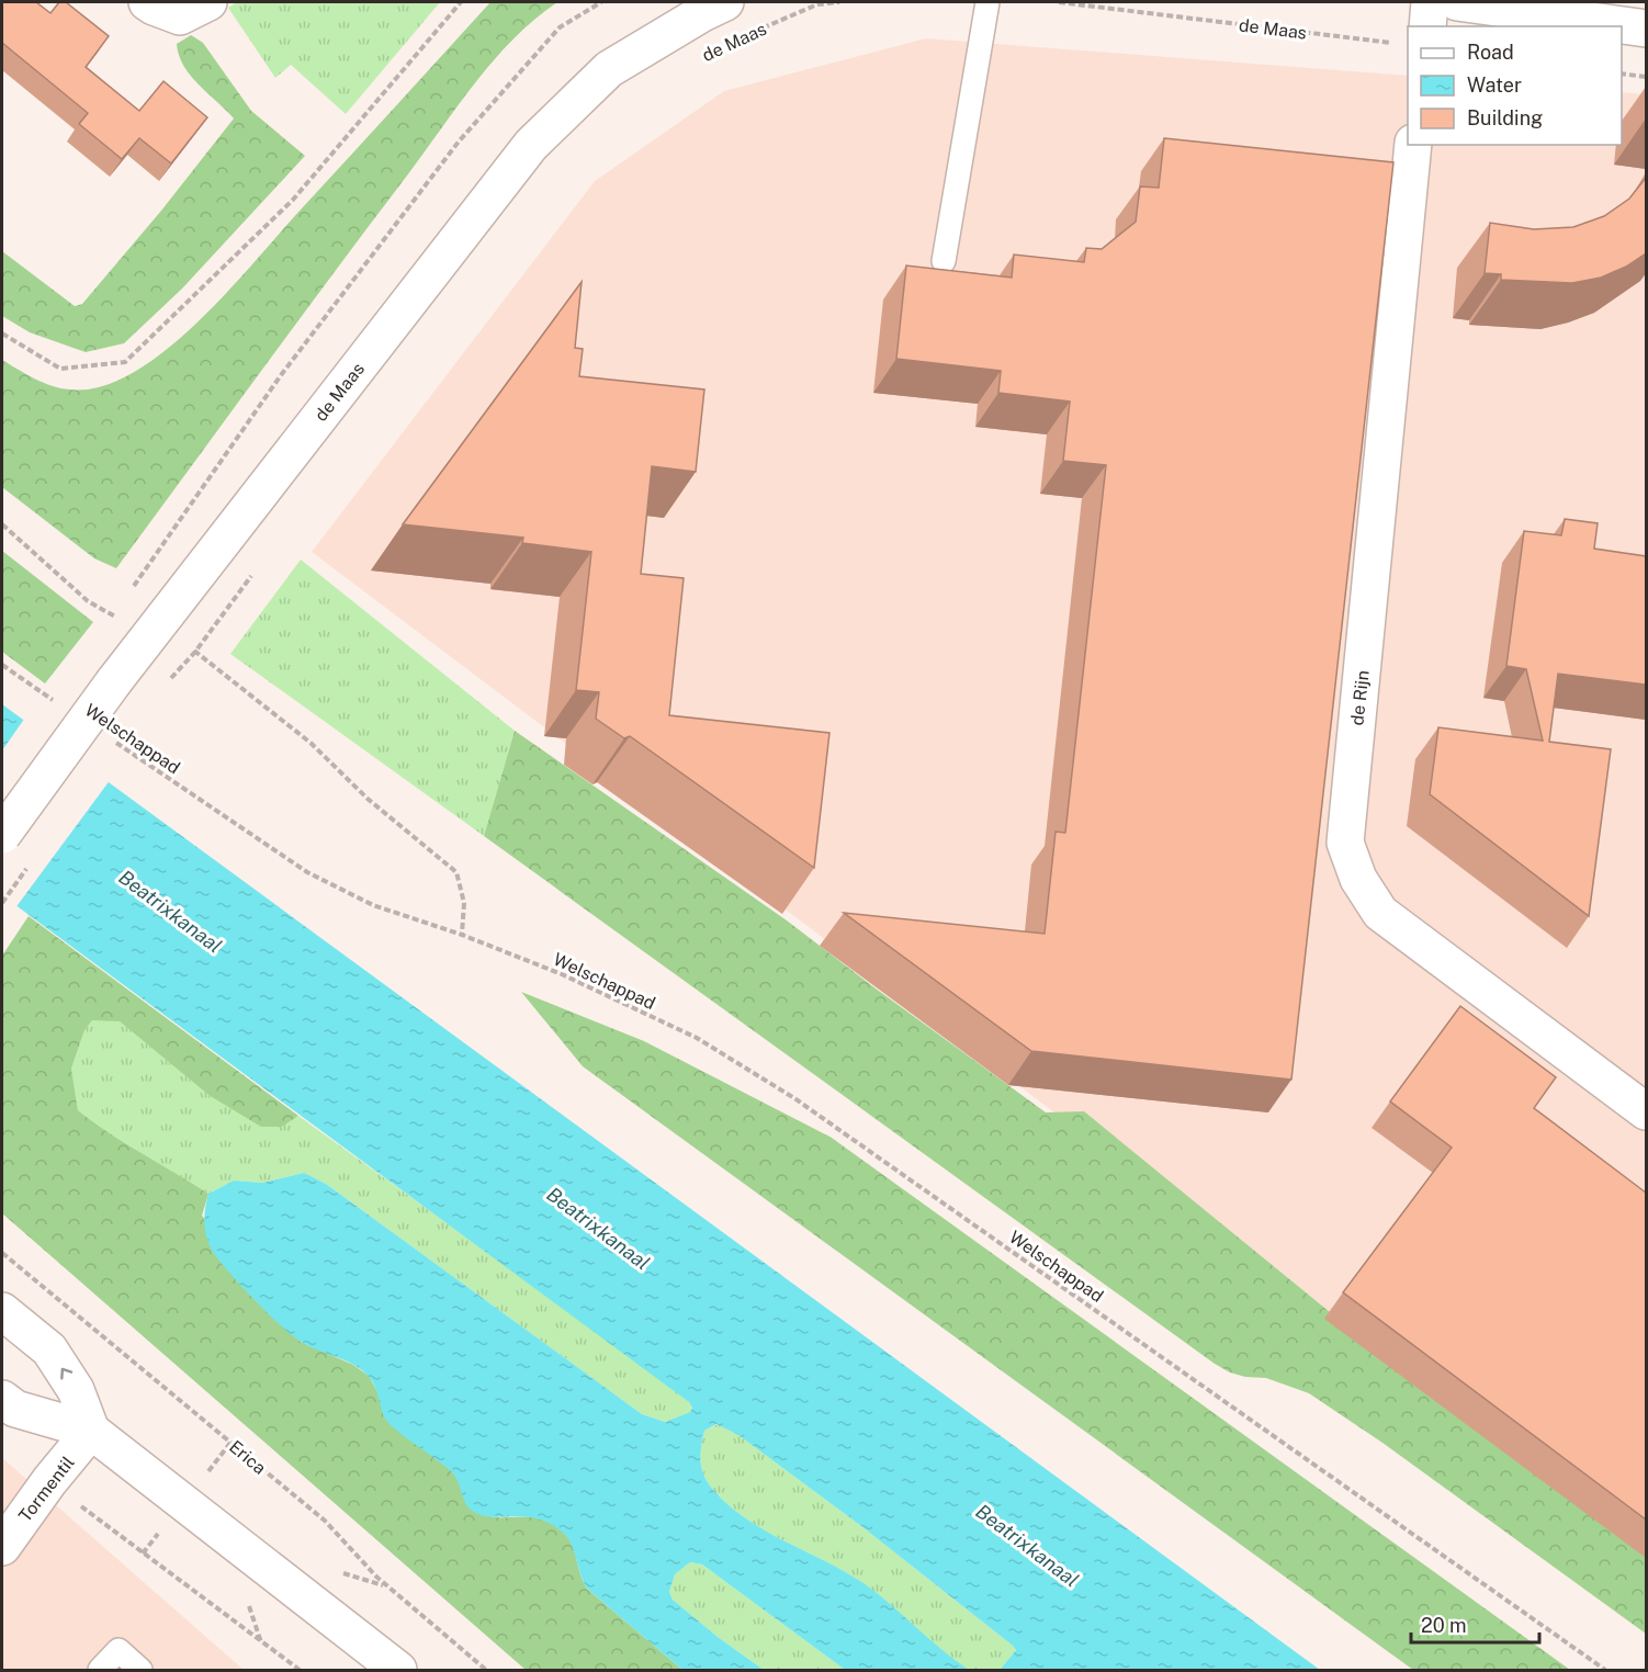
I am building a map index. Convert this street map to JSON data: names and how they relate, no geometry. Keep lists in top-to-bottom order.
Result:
{
  "streets": {
    "street": ["de Maas", "de Rijn", "Tormentil"],
    "path": ["Welschappad", "Erica"]
  },
  "water": ["Beatrixkanaal"],
  "legend": ["Road", "Water", "Building"],
  "scale_bar": "20 m"
}
